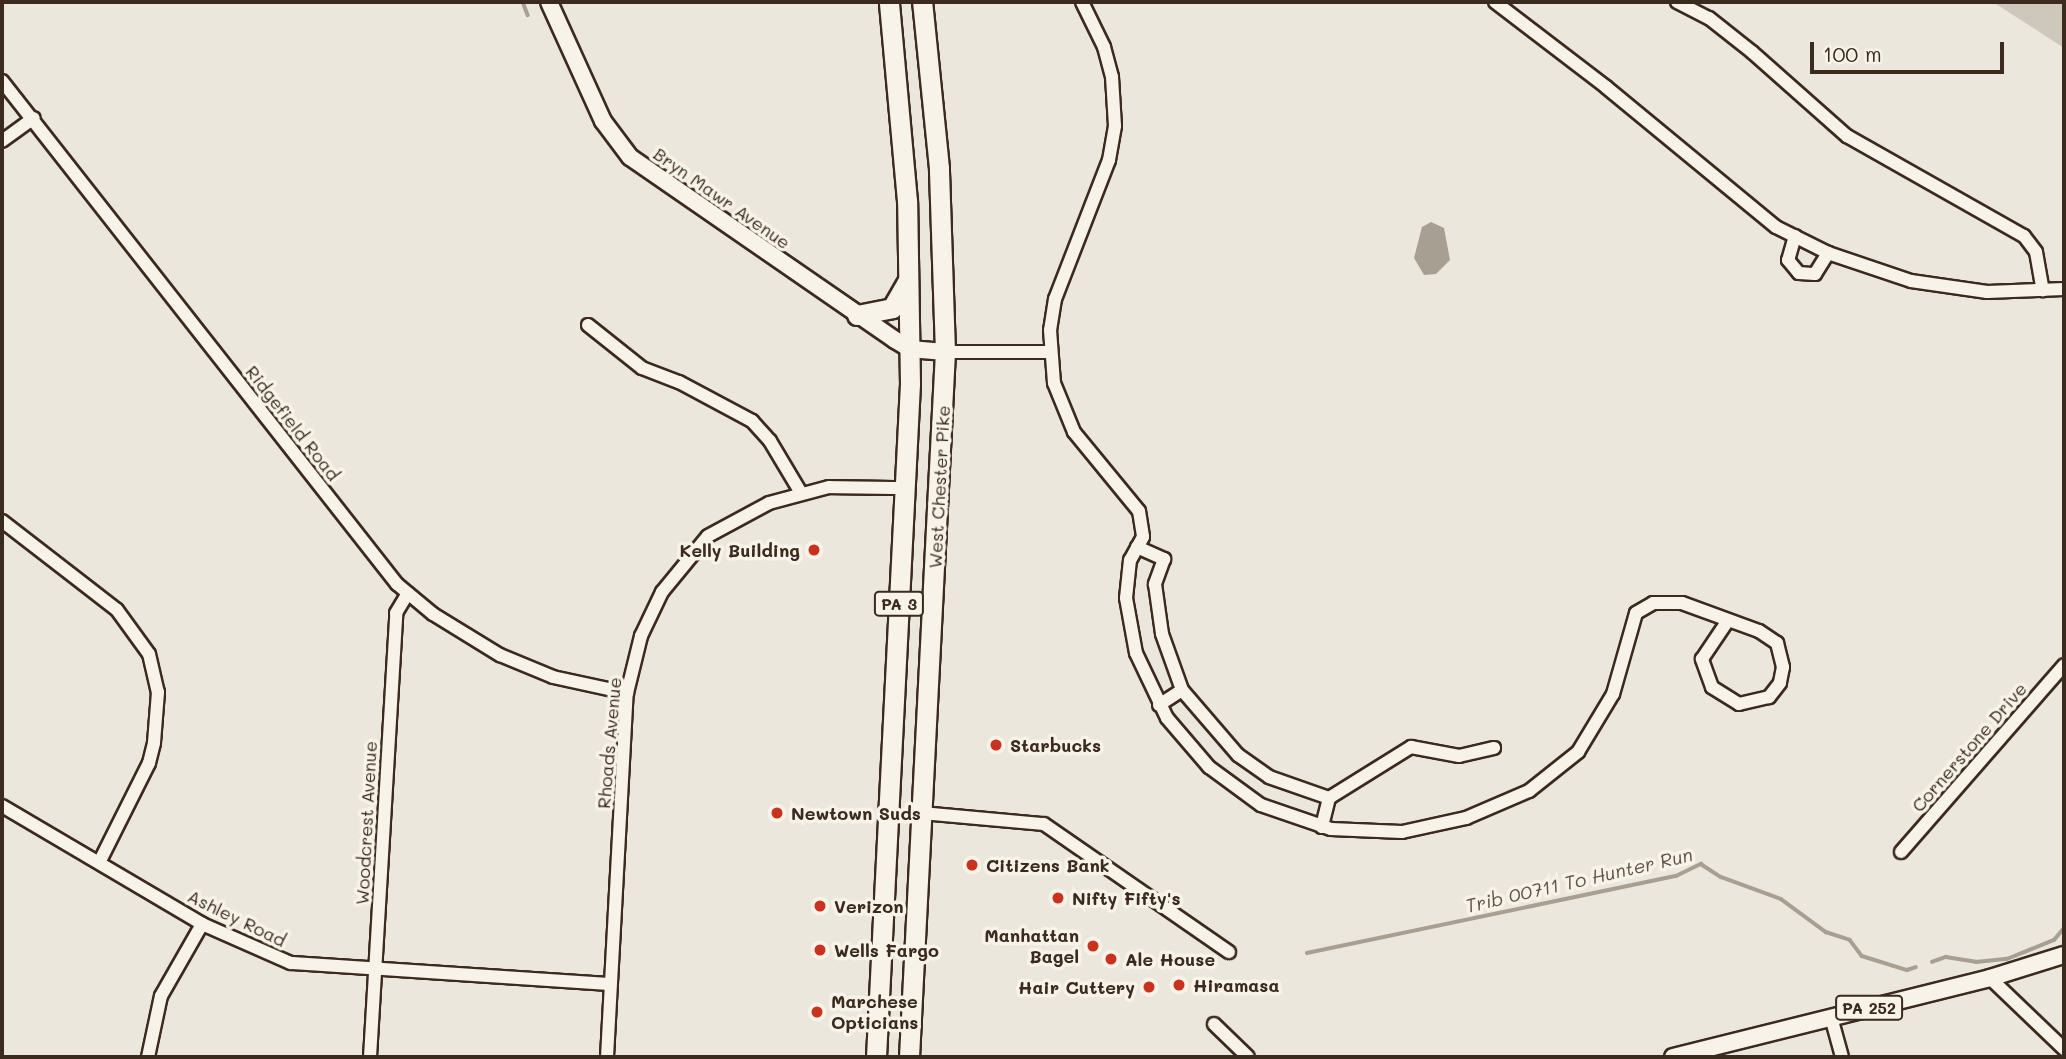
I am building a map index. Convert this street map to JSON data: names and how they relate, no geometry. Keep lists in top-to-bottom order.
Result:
{
  "streets": {
    "highway": ["West Chester Pike", "PA 3"],
    "main road": ["Bryn Mawr Avenue", "PA 252"],
    "street": [
      "Ridgefield Road",
      "Rhoads Avenue",
      "Cornerstone Drive",
      "Woodcrest Avenue",
      "Ashley Road"
    ]
  },
  "crossings": [
    ["Bryn Mawr Avenue", "West Chester Pike"],
    ["Ridgefield Road", "Rhoads Avenue"],
    ["Ridgefield Road", "Woodcrest Avenue"],
    ["West Chester Pike", "Rhoads Avenue"],
    ["Rhoads Avenue", "Ashley Road"],
    ["Woodcrest Avenue", "Ashley Road"]
  ],
  "water": ["Trib 00711 To Hunter Run"],
  "places": [
    "Kelly Building",
    "Starbucks",
    "Newtown Suds",
    "Citizens Bank",
    "Nifty Fifty's",
    "Verizon",
    "Manhattan Bagel",
    "Wells Fargo",
    "Ale House",
    "Hiramasa",
    "Hair Cuttery",
    "Marchese Opticians"
  ],
  "scale_bar": "100 m"
}
